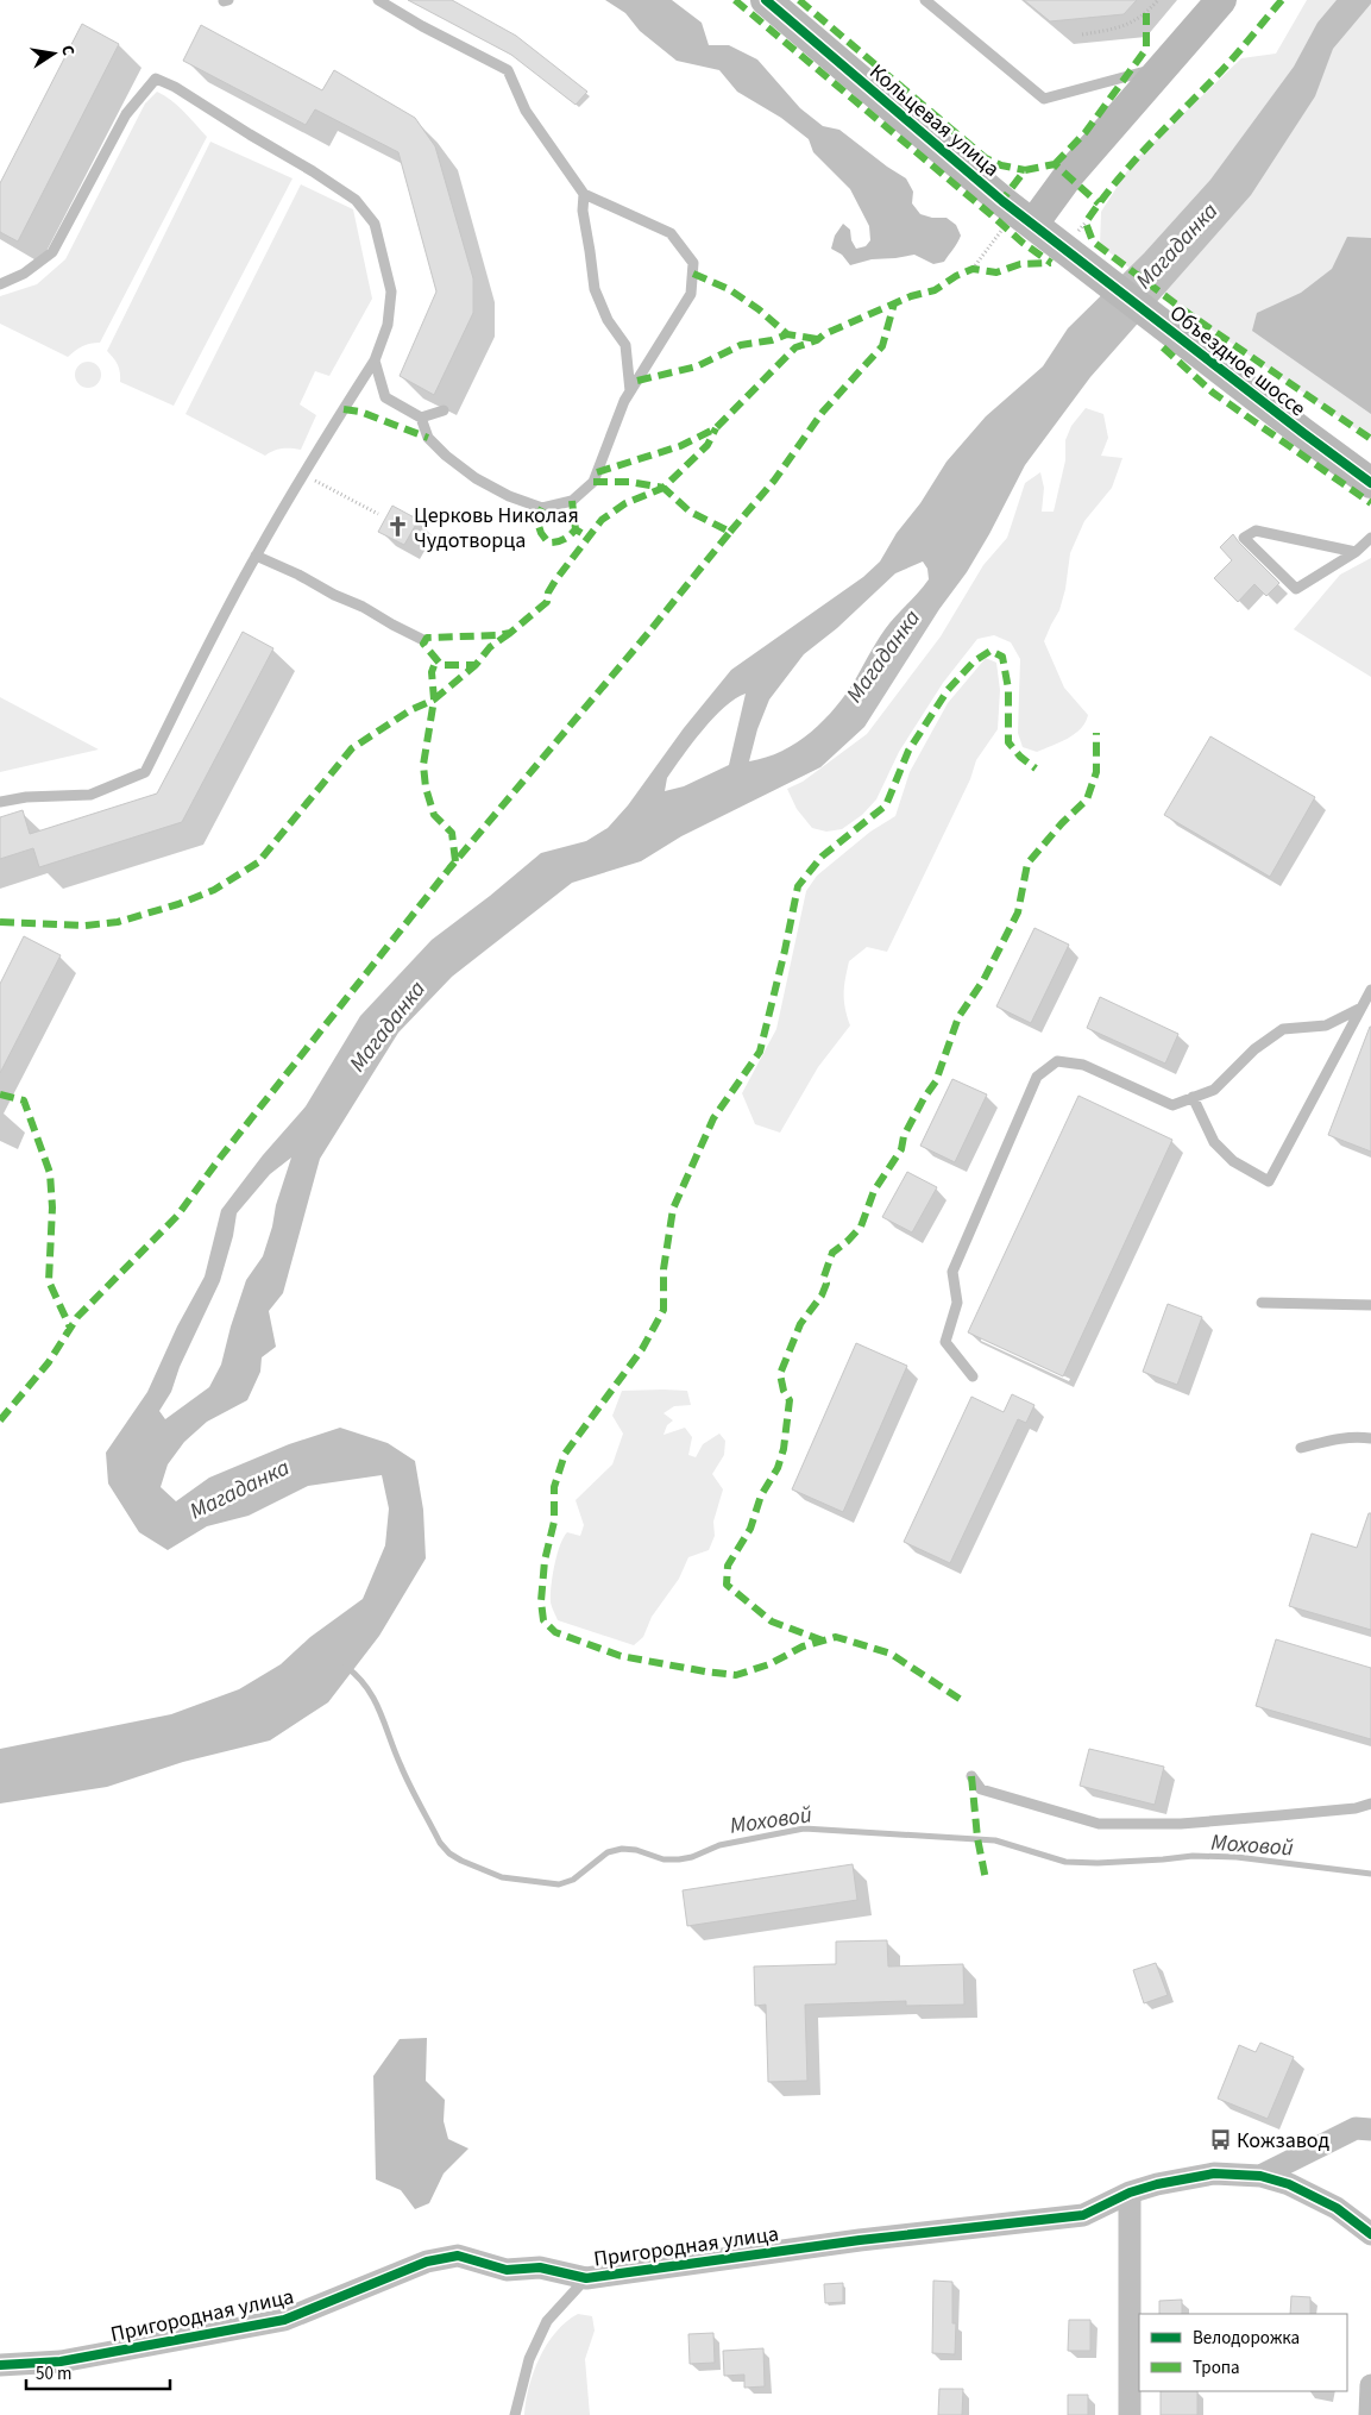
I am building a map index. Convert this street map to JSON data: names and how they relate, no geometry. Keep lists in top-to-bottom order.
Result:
{
  "streets": {
    "street": ["Кольцевая улица", "Объездное шоссе", "Пригородная улица"]
  },
  "crossings": [
    ["Кольцевая улица", "Объездное шоссе"]
  ],
  "water": ["Магаданка", "Моховой"],
  "places": {
    "church": ["Церковь Николая Чудотворца"],
    "bus stop": ["Кожзавод"]
  },
  "legend": ["Велодорожка", "Тропа"],
  "scale_bar": "50 m",
  "north": "right"
}
